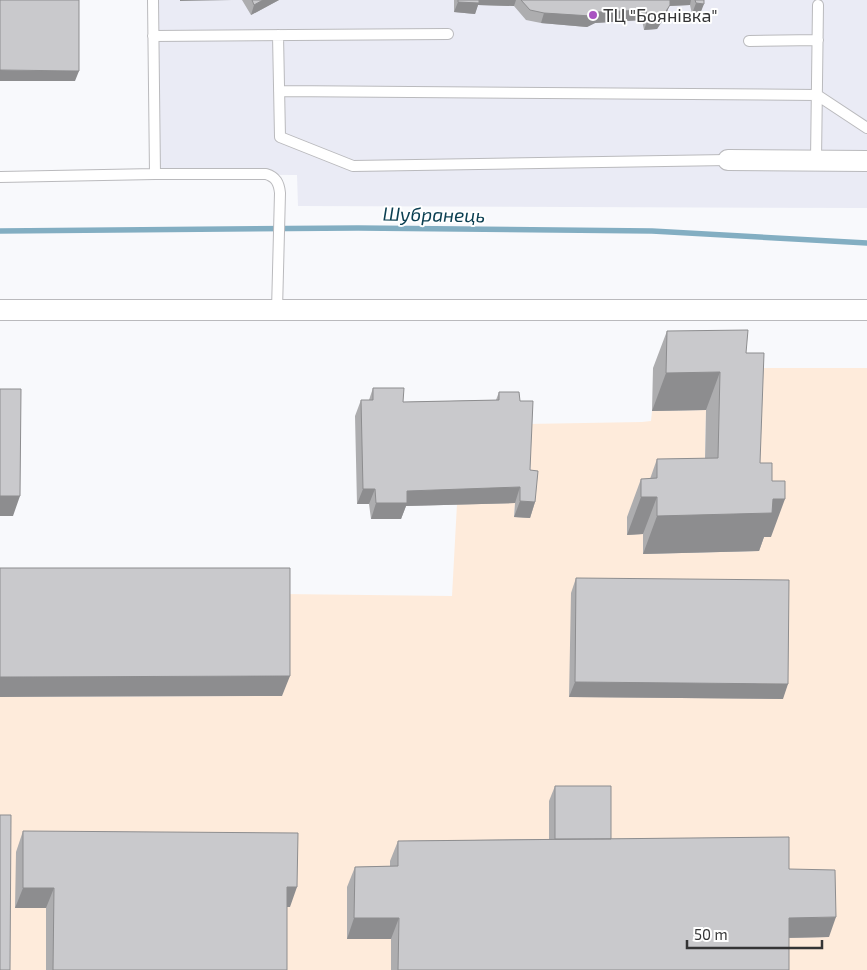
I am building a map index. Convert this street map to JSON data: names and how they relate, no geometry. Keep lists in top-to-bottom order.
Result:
{
  "water": ["Шубранець"],
  "places": ["ТЦ \"Боянівка\""],
  "scale_bar": "50 m"
}
